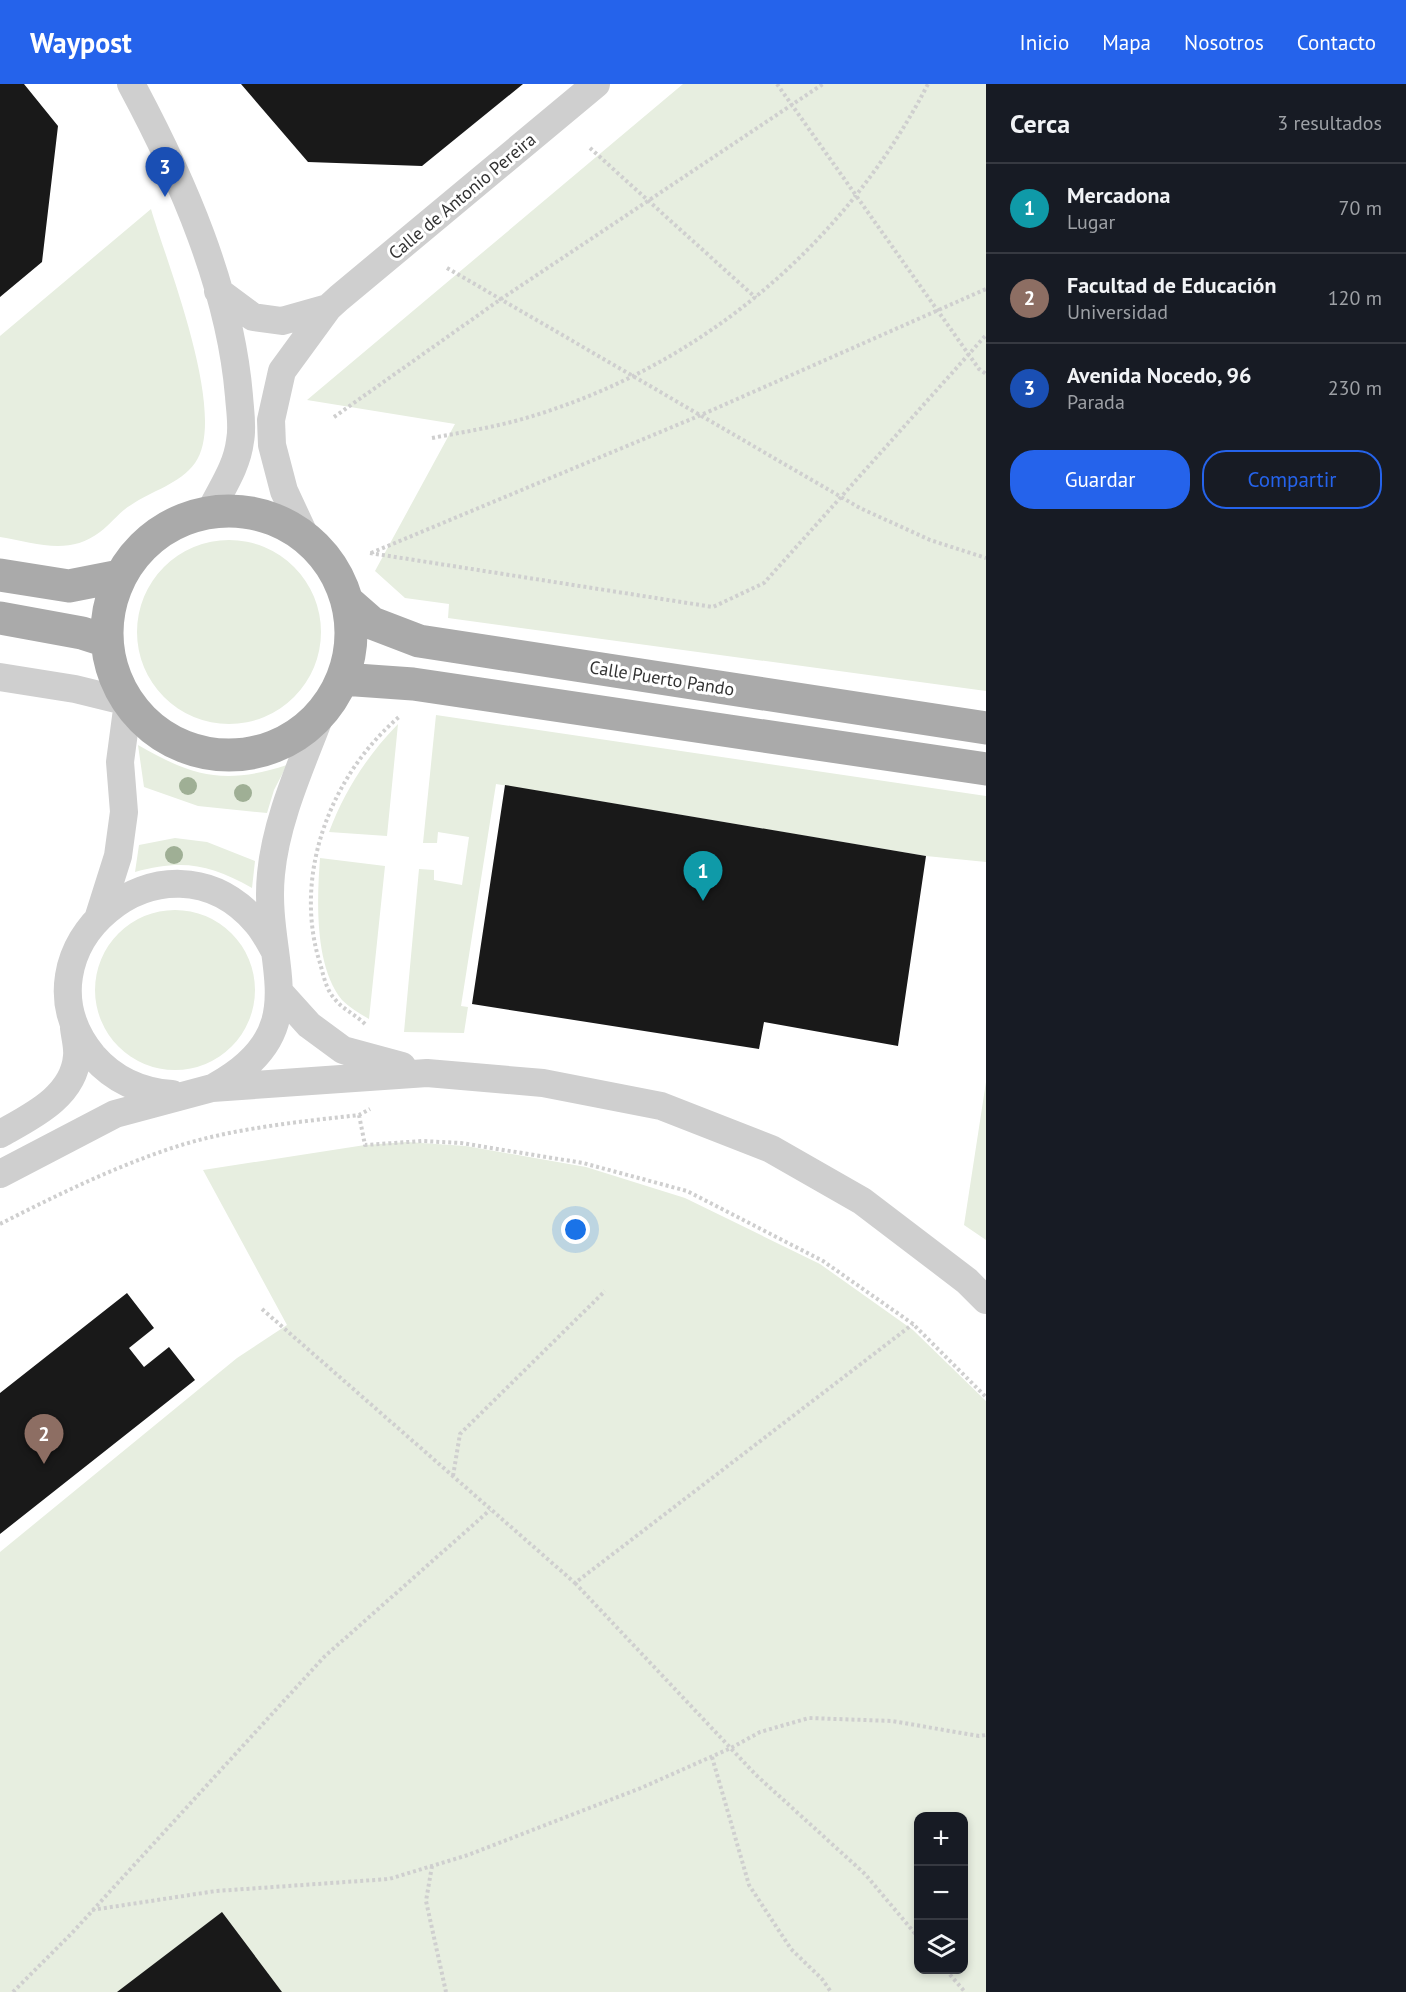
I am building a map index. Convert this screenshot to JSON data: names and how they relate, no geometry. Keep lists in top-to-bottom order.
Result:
{
  "streets": {
    "main road": ["Calle Puerto Pando"],
    "street": ["Calle de Antonio Pereira"]
  },
  "page": {
    "header": "Waypost",
    "nav": [
      "Inicio",
      "Mapa",
      "Nosotros",
      "Contacto"
    ],
    "heading": ["Cerca", "3 resultados"],
    "pins": ["3", "1", "2"],
    "list": [
      {
        "mark": "1",
        "name": "Mercadona",
        "note": "Lugar",
        "value": "70 m"
      },
      {
        "mark": "2",
        "name": "Facultad de Educación",
        "note": "Universidad",
        "value": "120 m"
      },
      {
        "mark": "3",
        "name": "Avenida Nocedo, 96",
        "note": "Parada",
        "value": "230 m"
      }
    ],
    "buttons": ["Guardar", "Compartir"],
    "map_buttons": ["+", "−"]
  }
}
